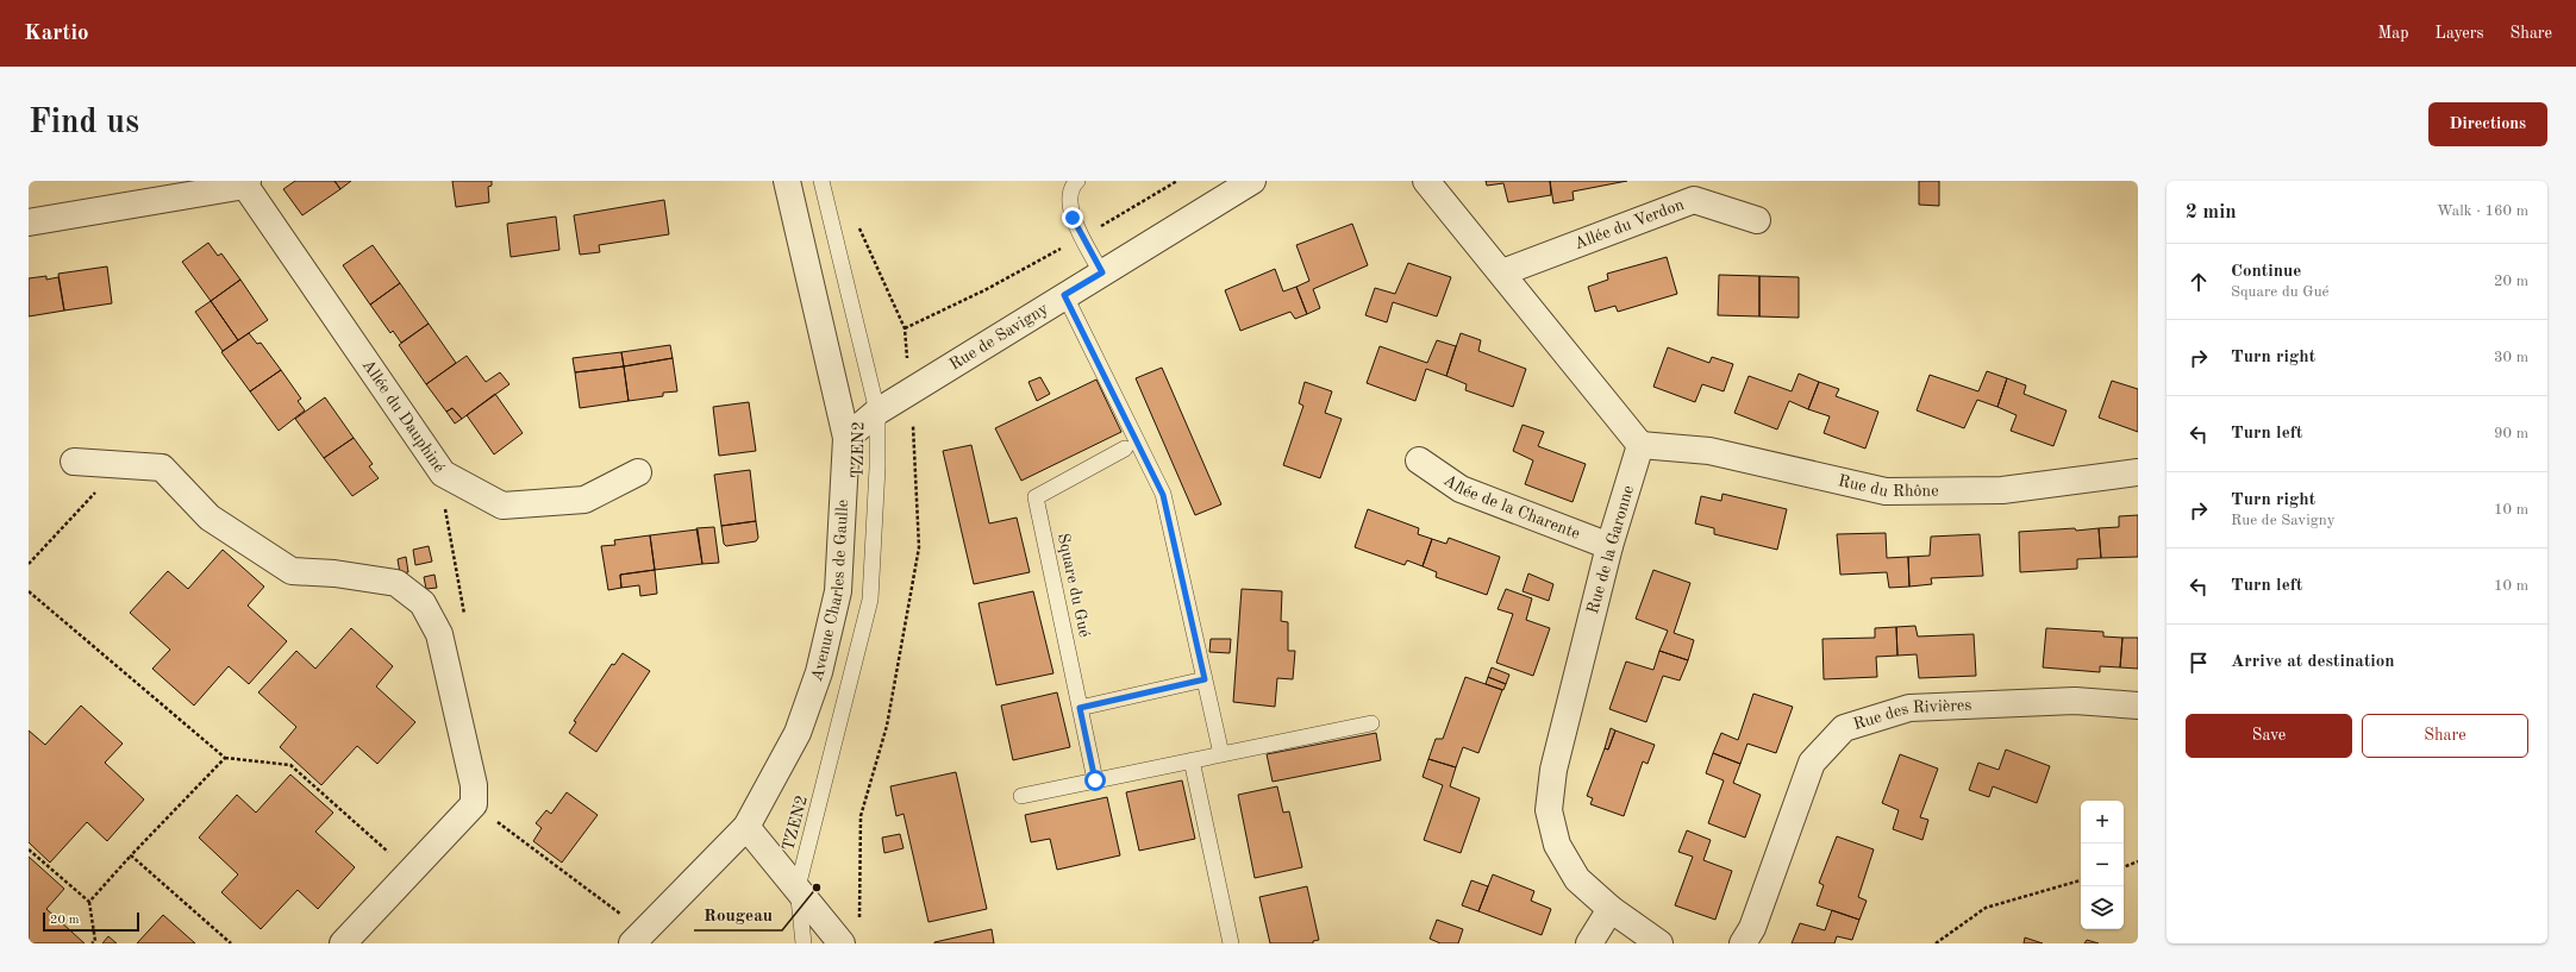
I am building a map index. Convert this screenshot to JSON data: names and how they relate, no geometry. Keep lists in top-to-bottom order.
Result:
{
  "streets": {
    "street": [
      "Allée du Verdon",
      "Rue de Savigny",
      "Allée du Dauphiné",
      "Rue du Rhône",
      "Allée de la Charente",
      "Rue de la Garonne",
      "Avenue Charles de Gaulle",
      "Rue des Rivières"
    ],
    "lane": ["TZEN2", "Square du Gué"]
  },
  "crossings": [
    ["Rue de Savigny", "TZEN2"],
    ["Rue de Savigny", "Avenue Charles de Gaulle"],
    ["Rue du Rhône", "Rue de la Garonne"],
    ["Allée de la Charente", "Rue de la Garonne"]
  ],
  "places": ["Rougeau"],
  "scale_bar": "20 m",
  "page": {
    "header": "Kartio",
    "nav": ["Map", "Layers", "Share"],
    "buttons": [
      "Directions",
      ["Save", "Share"]
    ],
    "title": "Find us",
    "heading": ["2 min", "Walk · 160 m"],
    "list": [
      ["Continue", "Square du Gué", "20 m"],
      ["Turn right", "30 m"],
      ["Turn left", "90 m"],
      ["Turn right", "Rue de Savigny", "10 m"],
      ["Turn left", "10 m"],
      "Arrive at destination"
    ],
    "map_buttons": ["+", "−"],
    "scale": "20 m"
  }
}
